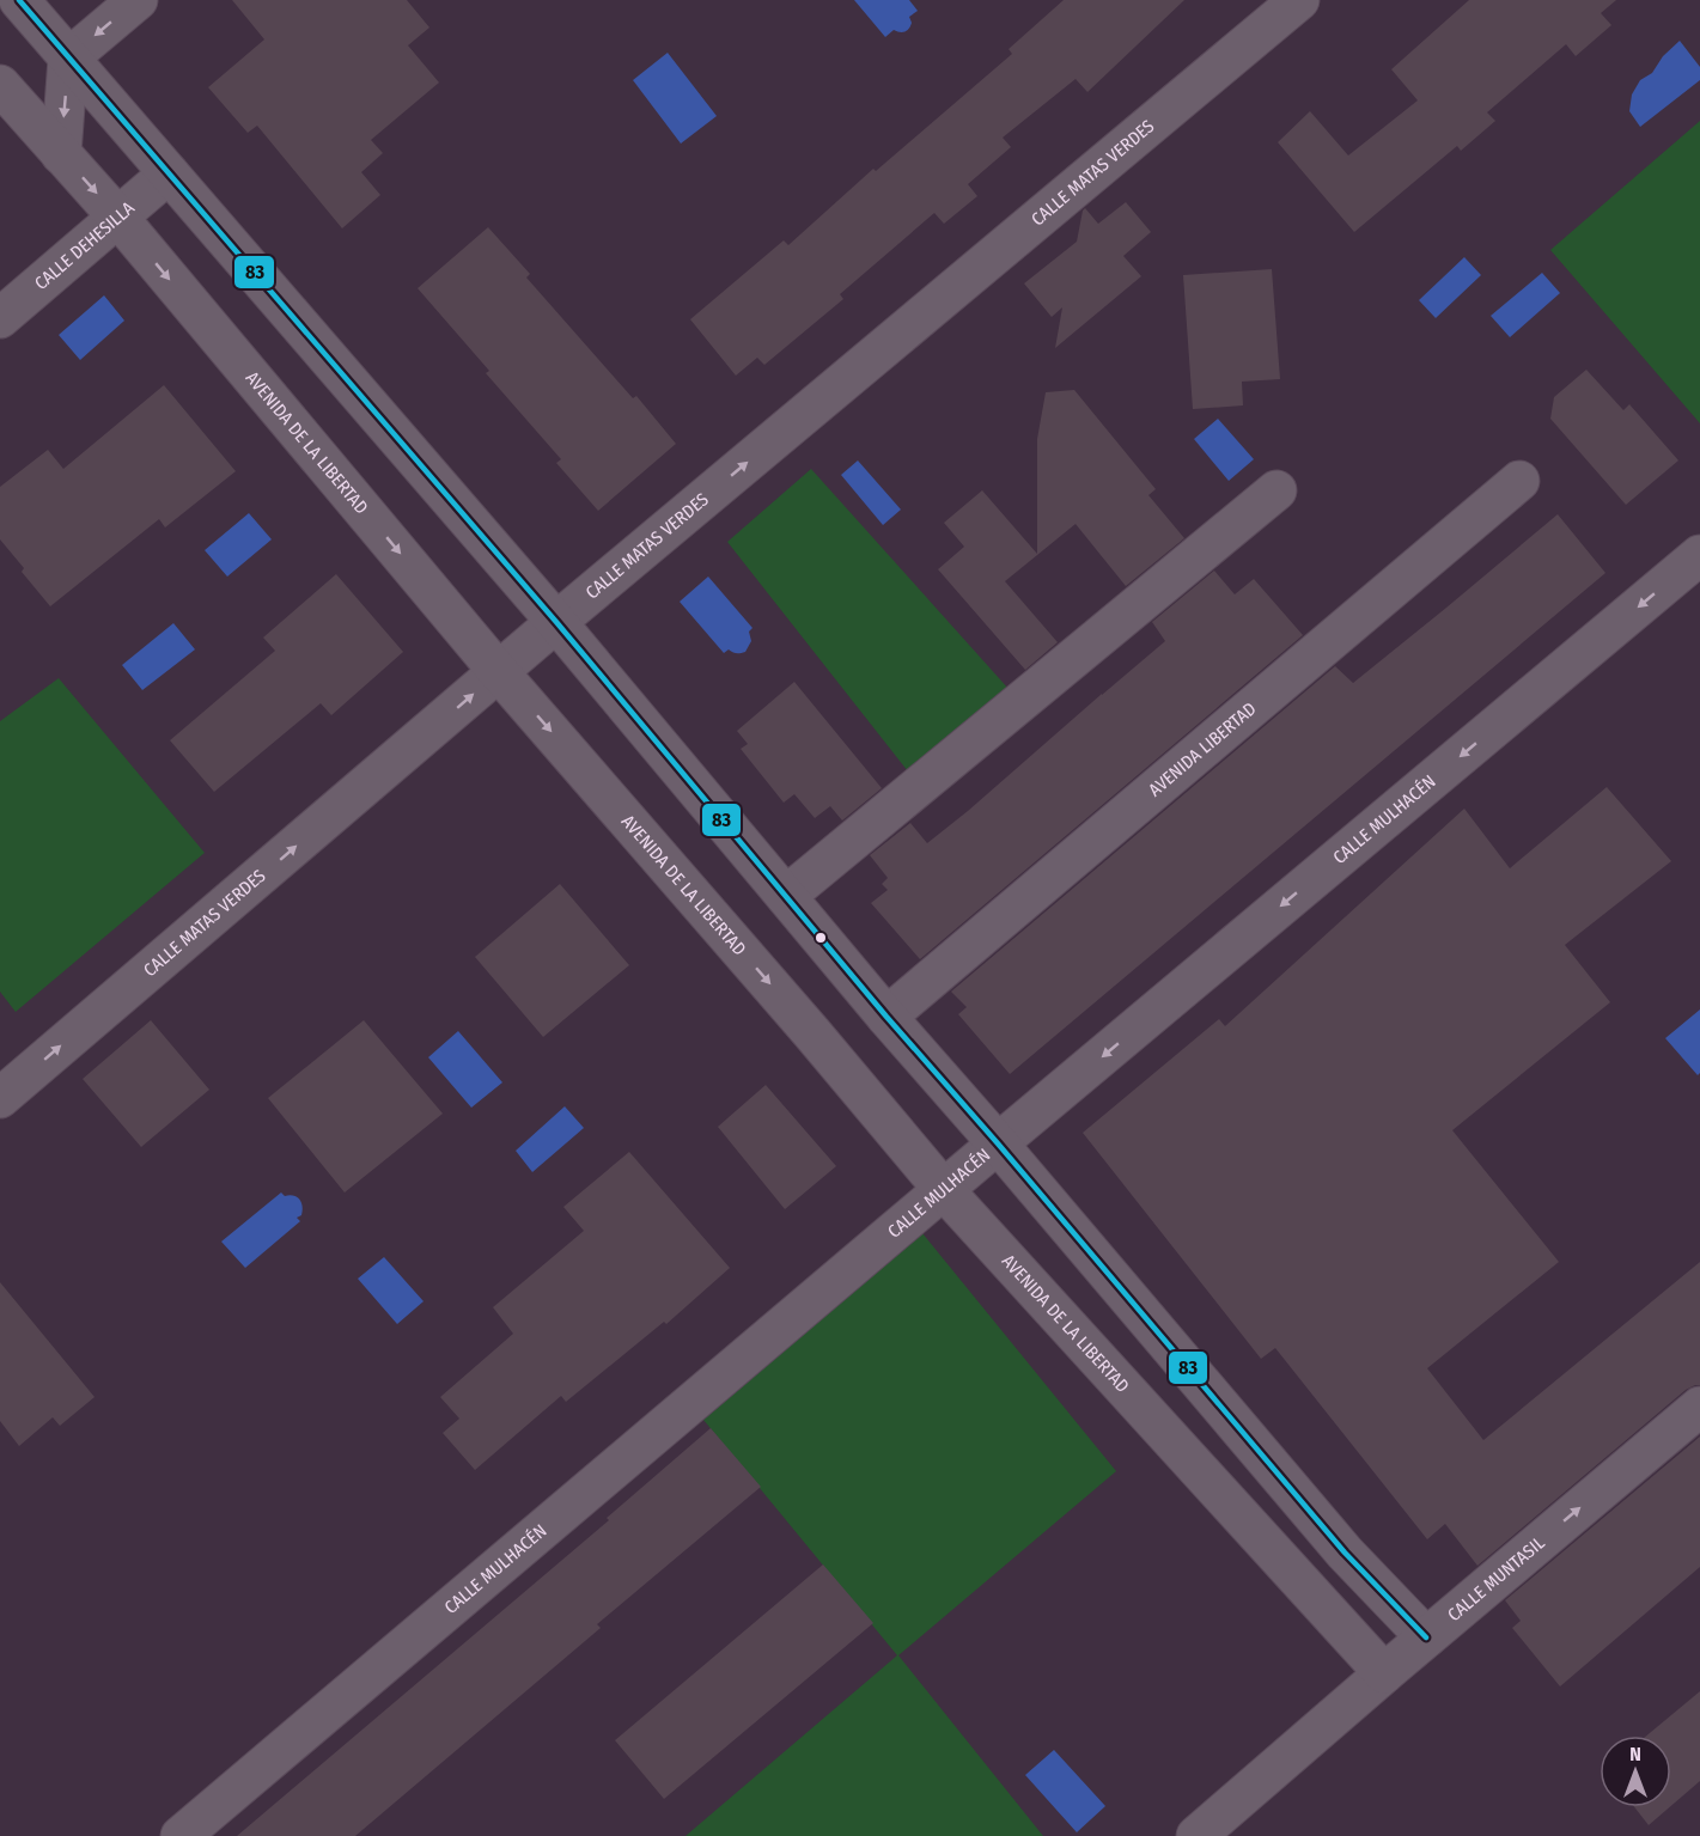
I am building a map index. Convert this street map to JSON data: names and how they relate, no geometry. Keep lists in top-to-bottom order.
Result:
{
  "streets": {
    "street": [
      "CALLE MATAS VERDES",
      "CALLE DEHESILLA",
      "AVENIDA DE LA LIBERTAD",
      "AVENIDA LIBERTAD",
      "CALLE MULHACÉN",
      "CALLE MUNTASIL"
    ]
  },
  "crossings": [
    ["CALLE MATAS VERDES", "AVENIDA DE LA LIBERTAD"],
    ["CALLE DEHESILLA", "AVENIDA DE LA LIBERTAD"],
    ["AVENIDA DE LA LIBERTAD", "CALLE MULHACÉN"],
    ["AVENIDA DE LA LIBERTAD", "CALLE MUNTASIL"]
  ],
  "one_way": ["CALLE MATAS VERDES", "CALLE MUNTASIL"],
  "lines": ["transit line 83"],
  "north": "top"
}
